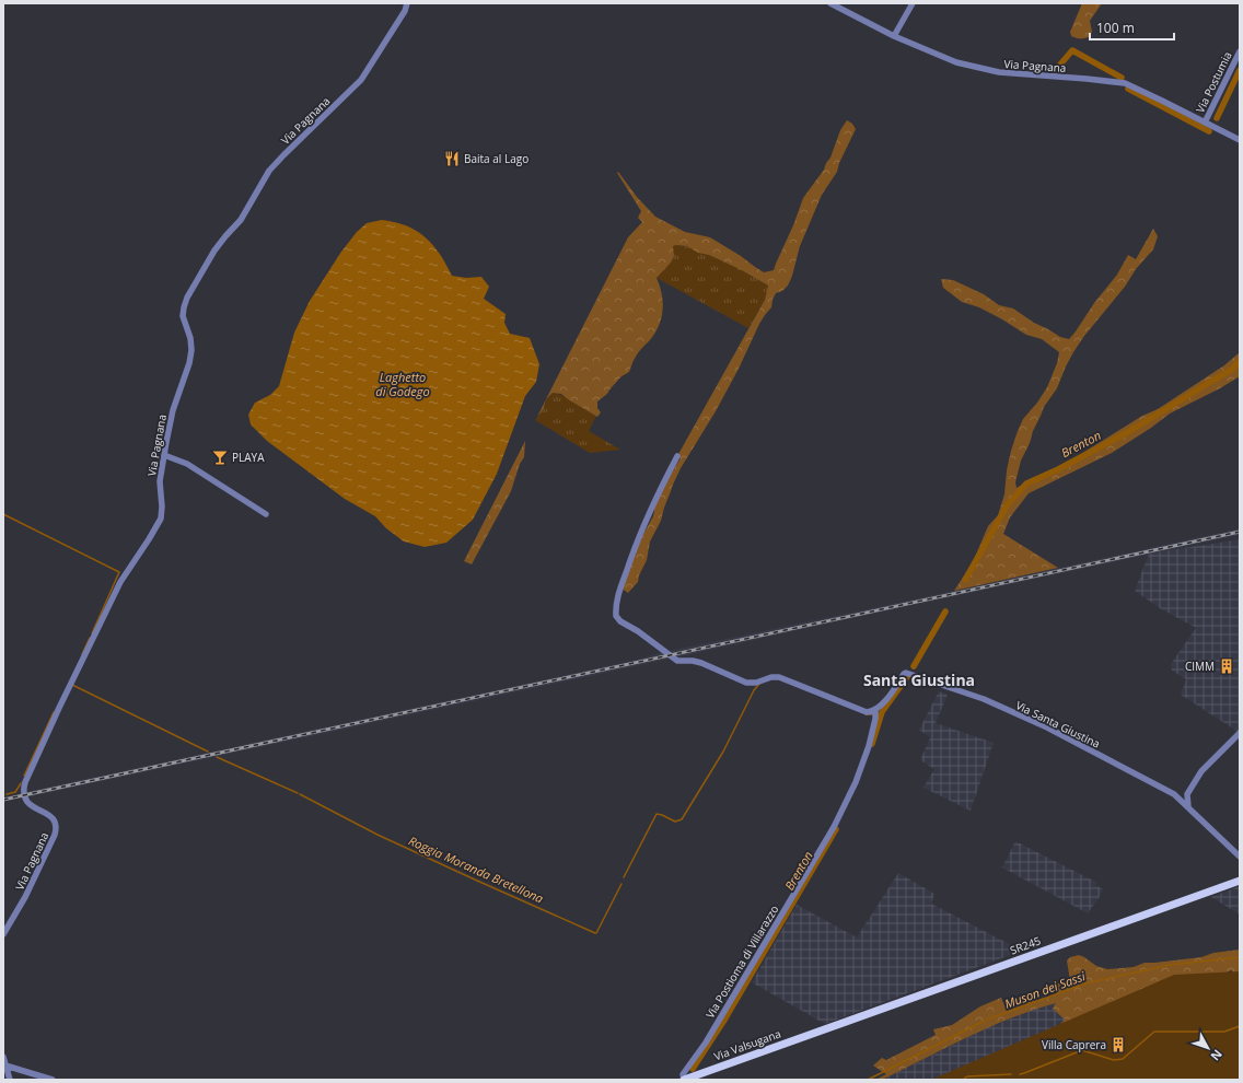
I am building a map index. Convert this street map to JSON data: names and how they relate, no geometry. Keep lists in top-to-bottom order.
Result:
{
  "streets": {
    "main road": ["SR245", "Via Valsugana"],
    "street": [
      "Via Pagnana",
      "Via Postumia",
      "Via Santa Giustina",
      "Via Postioma di Villarazzo"
    ]
  },
  "crossings": [
    ["Via Pagnana", "Via Postumia"],
    ["Via Santa Giustina", "Via Postioma di Villarazzo"],
    ["SR245", "Via Valsugana"],
    ["Via Postioma di Villarazzo", "Via Valsugana"]
  ],
  "districts": ["Santa Giustina"],
  "water": [
    "Laghetto di Godego",
    "Brenton",
    "Roggia Moranda Bretellona",
    "Muson dei Sassi"
  ],
  "places": {
    "restaurant": ["Baita al Lago"],
    "bar": ["PLAYA"],
    "building": ["CIMM", "Villa Caprera"]
  },
  "scale_bar": "100 m",
  "north": "bottom right"
}
